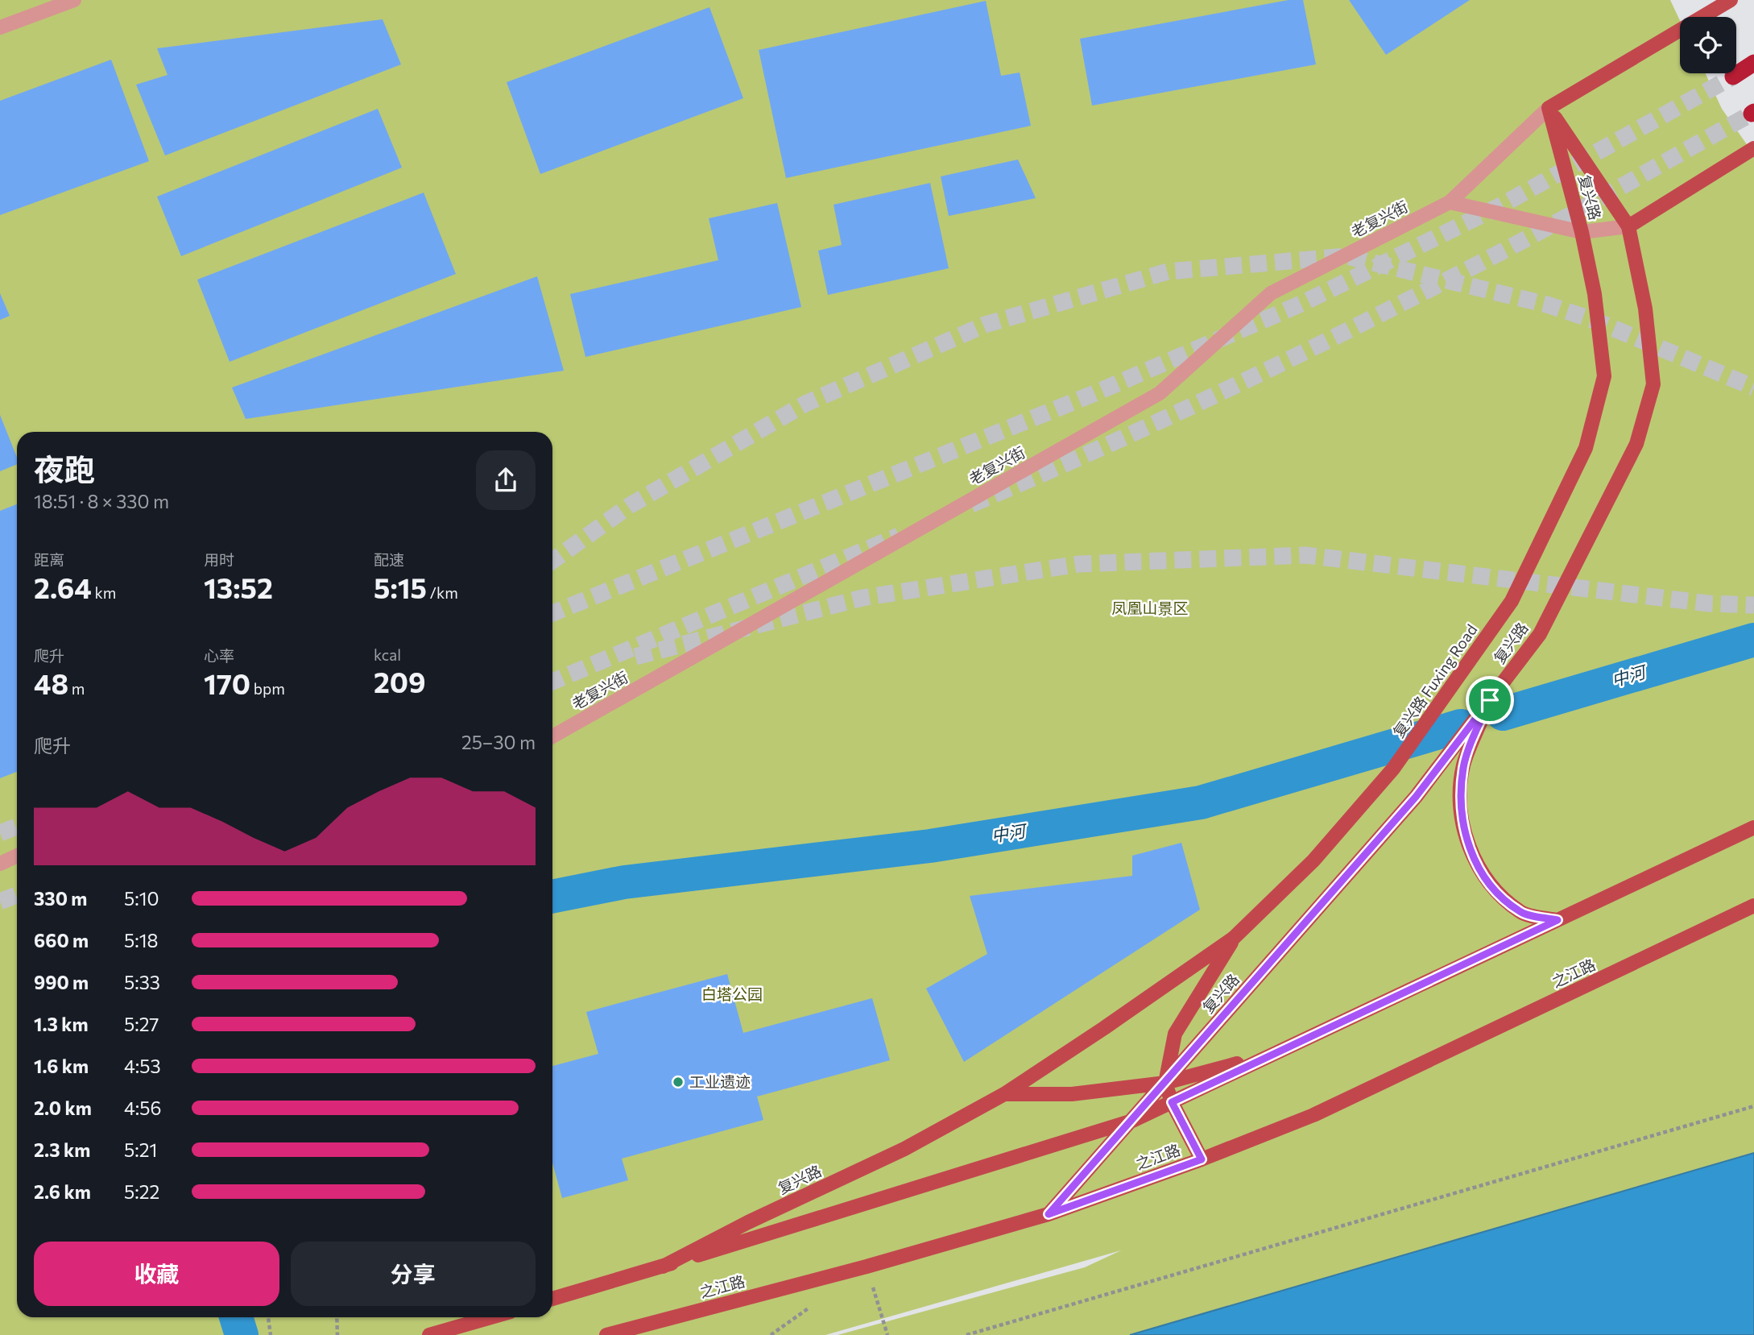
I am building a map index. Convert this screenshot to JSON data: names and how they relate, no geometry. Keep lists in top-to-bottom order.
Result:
{
  "streets": {
    "main road": ["复兴路", "复兴路 Fuxing Road", "之江路"],
    "street": ["老复兴街"]
  },
  "crossings": [
    ["复兴路", "老复兴街"],
    ["复兴路", "复兴路 Fuxing Road"],
    ["复兴路", "之江路"]
  ],
  "water": ["中河"],
  "parks": ["凤凰山景区", "白塔公园"],
  "places": ["工业遗迹"],
  "page": {
    "heading": ["夜跑", "18:51 · 8 × 330 m"],
    "stats": [
      ["距离", "2.64 km"],
      ["用时", "13:52"],
      ["配速", "5:15 /km"],
      ["爬升", "48 m"],
      ["心率", "170 bpm"],
      ["kcal", "209"]
    ],
    "chart": ["爬升", "25–30 m"],
    "list": [
      {
        "name": "330 m",
        "note": "5:10"
      },
      {
        "name": "660 m",
        "note": "5:18"
      },
      {
        "name": "990 m",
        "note": "5:33"
      },
      {
        "name": "1.3 km",
        "note": "5:27"
      },
      {
        "name": "1.6 km",
        "note": "4:53"
      },
      {
        "name": "2.0 km",
        "note": "4:56"
      },
      {
        "name": "2.3 km",
        "note": "5:21"
      },
      {
        "name": "2.6 km",
        "note": "5:22"
      }
    ],
    "buttons": ["收藏", "分享"]
  }
}
